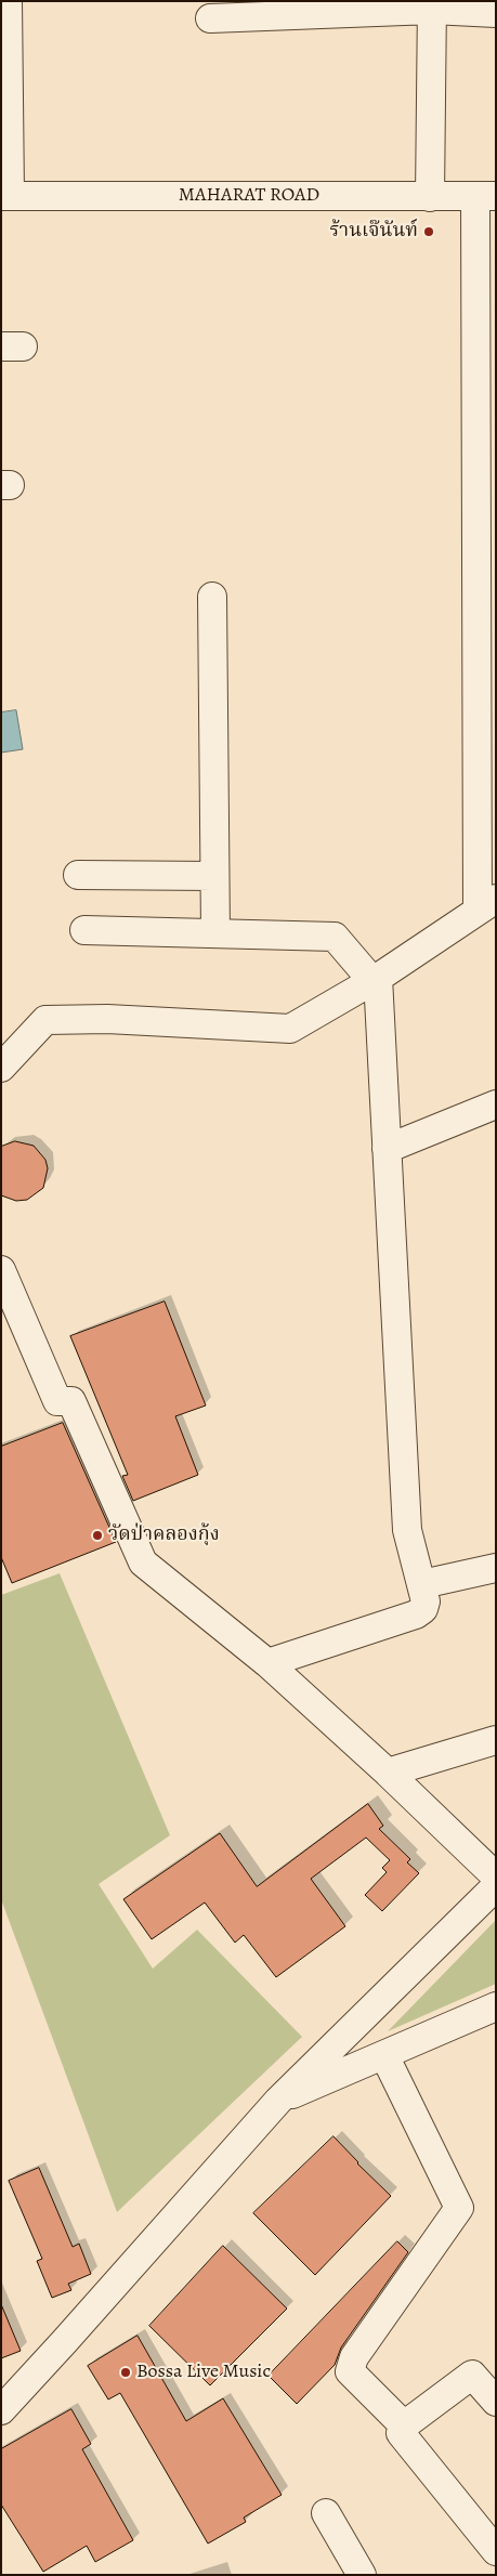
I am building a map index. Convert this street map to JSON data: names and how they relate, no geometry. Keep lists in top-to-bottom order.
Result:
{
  "streets": {
    "street": ["MAHARAT ROAD"]
  },
  "places": ["ร้านเจ๊นันท์", "วัดป่าคลองกุ้ง", "Bossa Live Music"]
}
